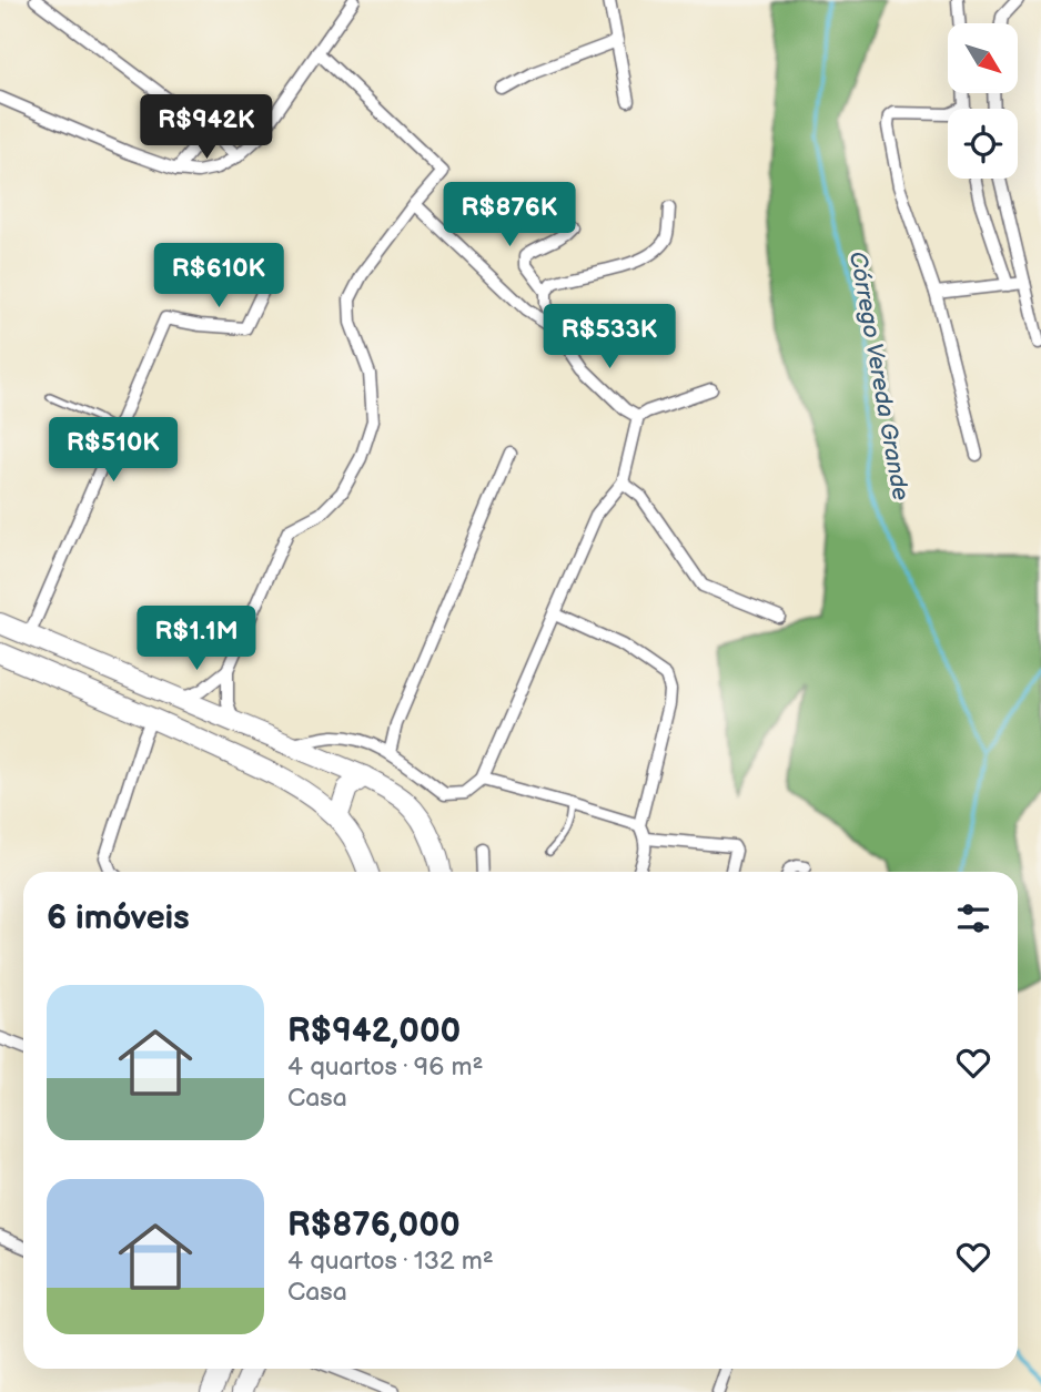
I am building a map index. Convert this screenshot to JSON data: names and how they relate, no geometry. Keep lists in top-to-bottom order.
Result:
{
  "water": ["Córrego Vereda Grande"],
  "north": "bottom right",
  "page": {
    "price": [
      "R$942K",
      "R$876K",
      "R$610K",
      "R$533K",
      "R$510K",
      "R$1.1M"
    ],
    "heading": "6 imóveis",
    "list": [
      {
        "name": "R$942,000",
        "note": "4 quartos · 96 m² · Casa"
      },
      {
        "name": "R$876,000",
        "note": "4 quartos · 132 m² · Casa"
      }
    ]
  }
}
